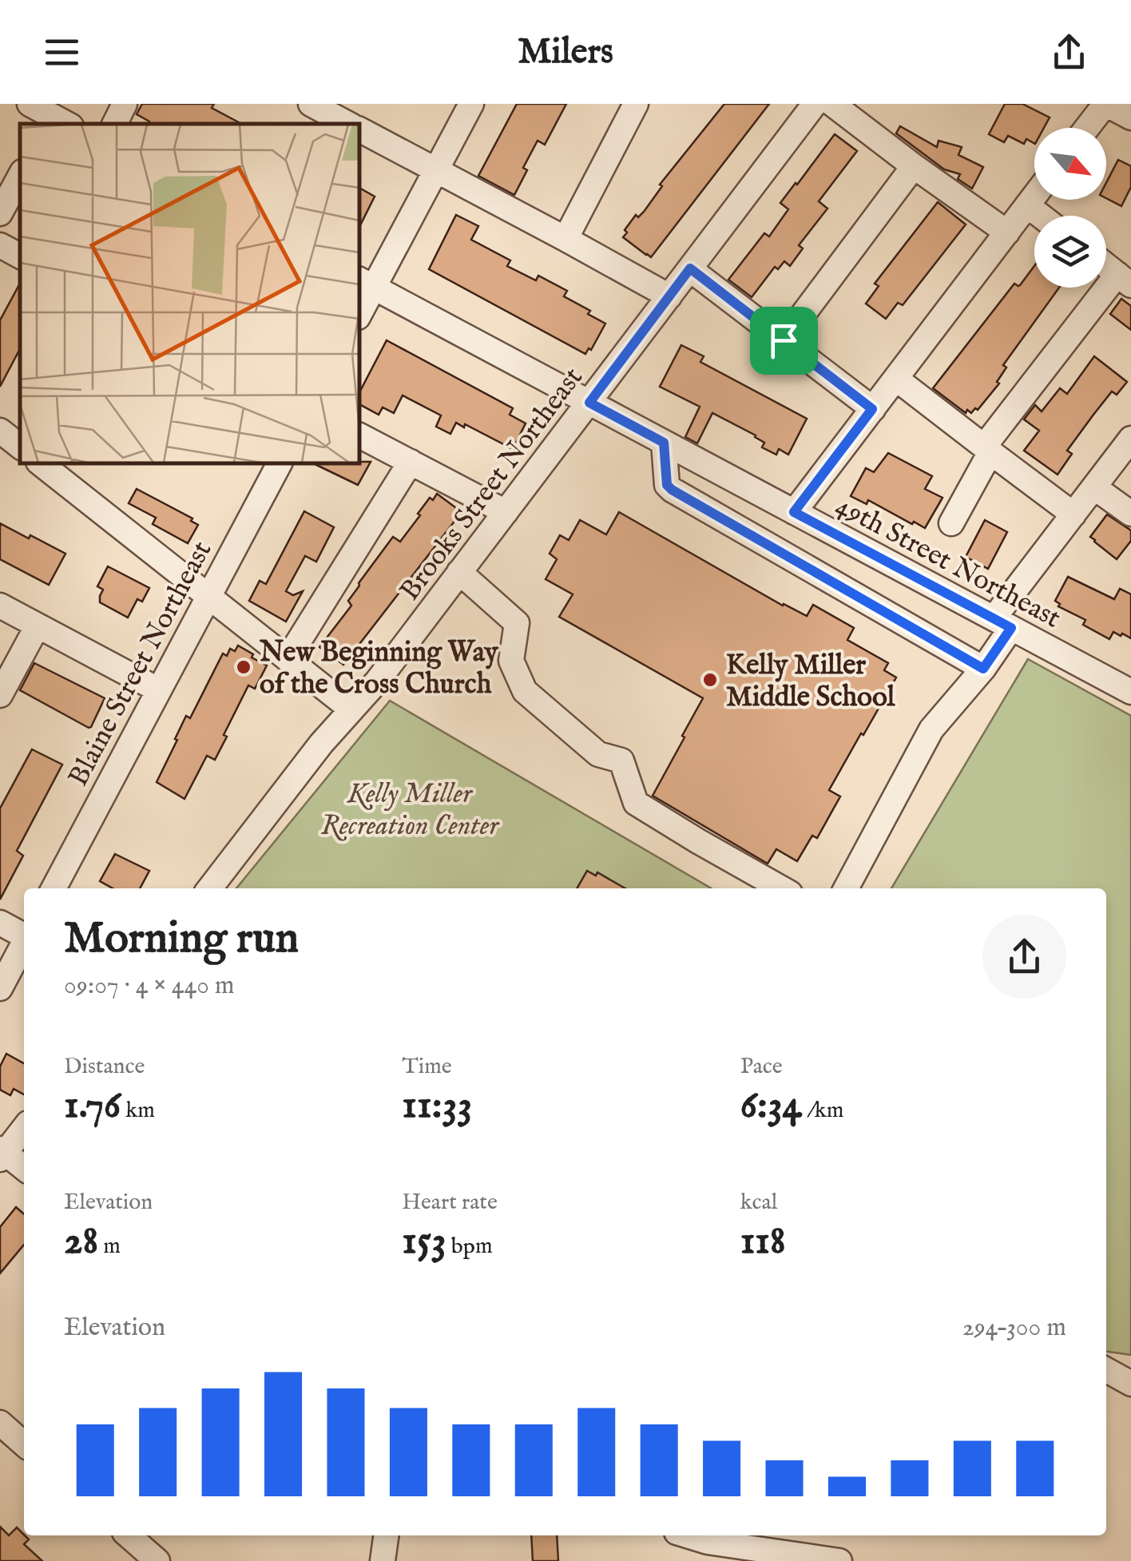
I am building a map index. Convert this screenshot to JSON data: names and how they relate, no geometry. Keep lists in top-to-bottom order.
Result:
{
  "streets": {
    "street": ["Brooks Street Northeast", "49th Street Northeast", "Blaine Street Northeast"]
  },
  "crossings": [
    ["Brooks Street Northeast", "49th Street Northeast"]
  ],
  "parks": ["Kelly Miller Recreation Center"],
  "places": ["New Beginning Way of the Cross Church", "Kelly Miller Middle School"],
  "north": "bottom right",
  "page": {
    "header": "Milers",
    "heading": ["Morning run", "09:07 · 4 × 440 m"],
    "stats": [
      ["Distance", "1.76 km"],
      ["Time", "11:33"],
      ["Pace", "6:34 /km"],
      ["Elevation", "28 m"],
      ["Heart rate", "153 bpm"],
      ["kcal", "118"]
    ],
    "chart": ["Elevation", "294–300 m"]
  }
}
